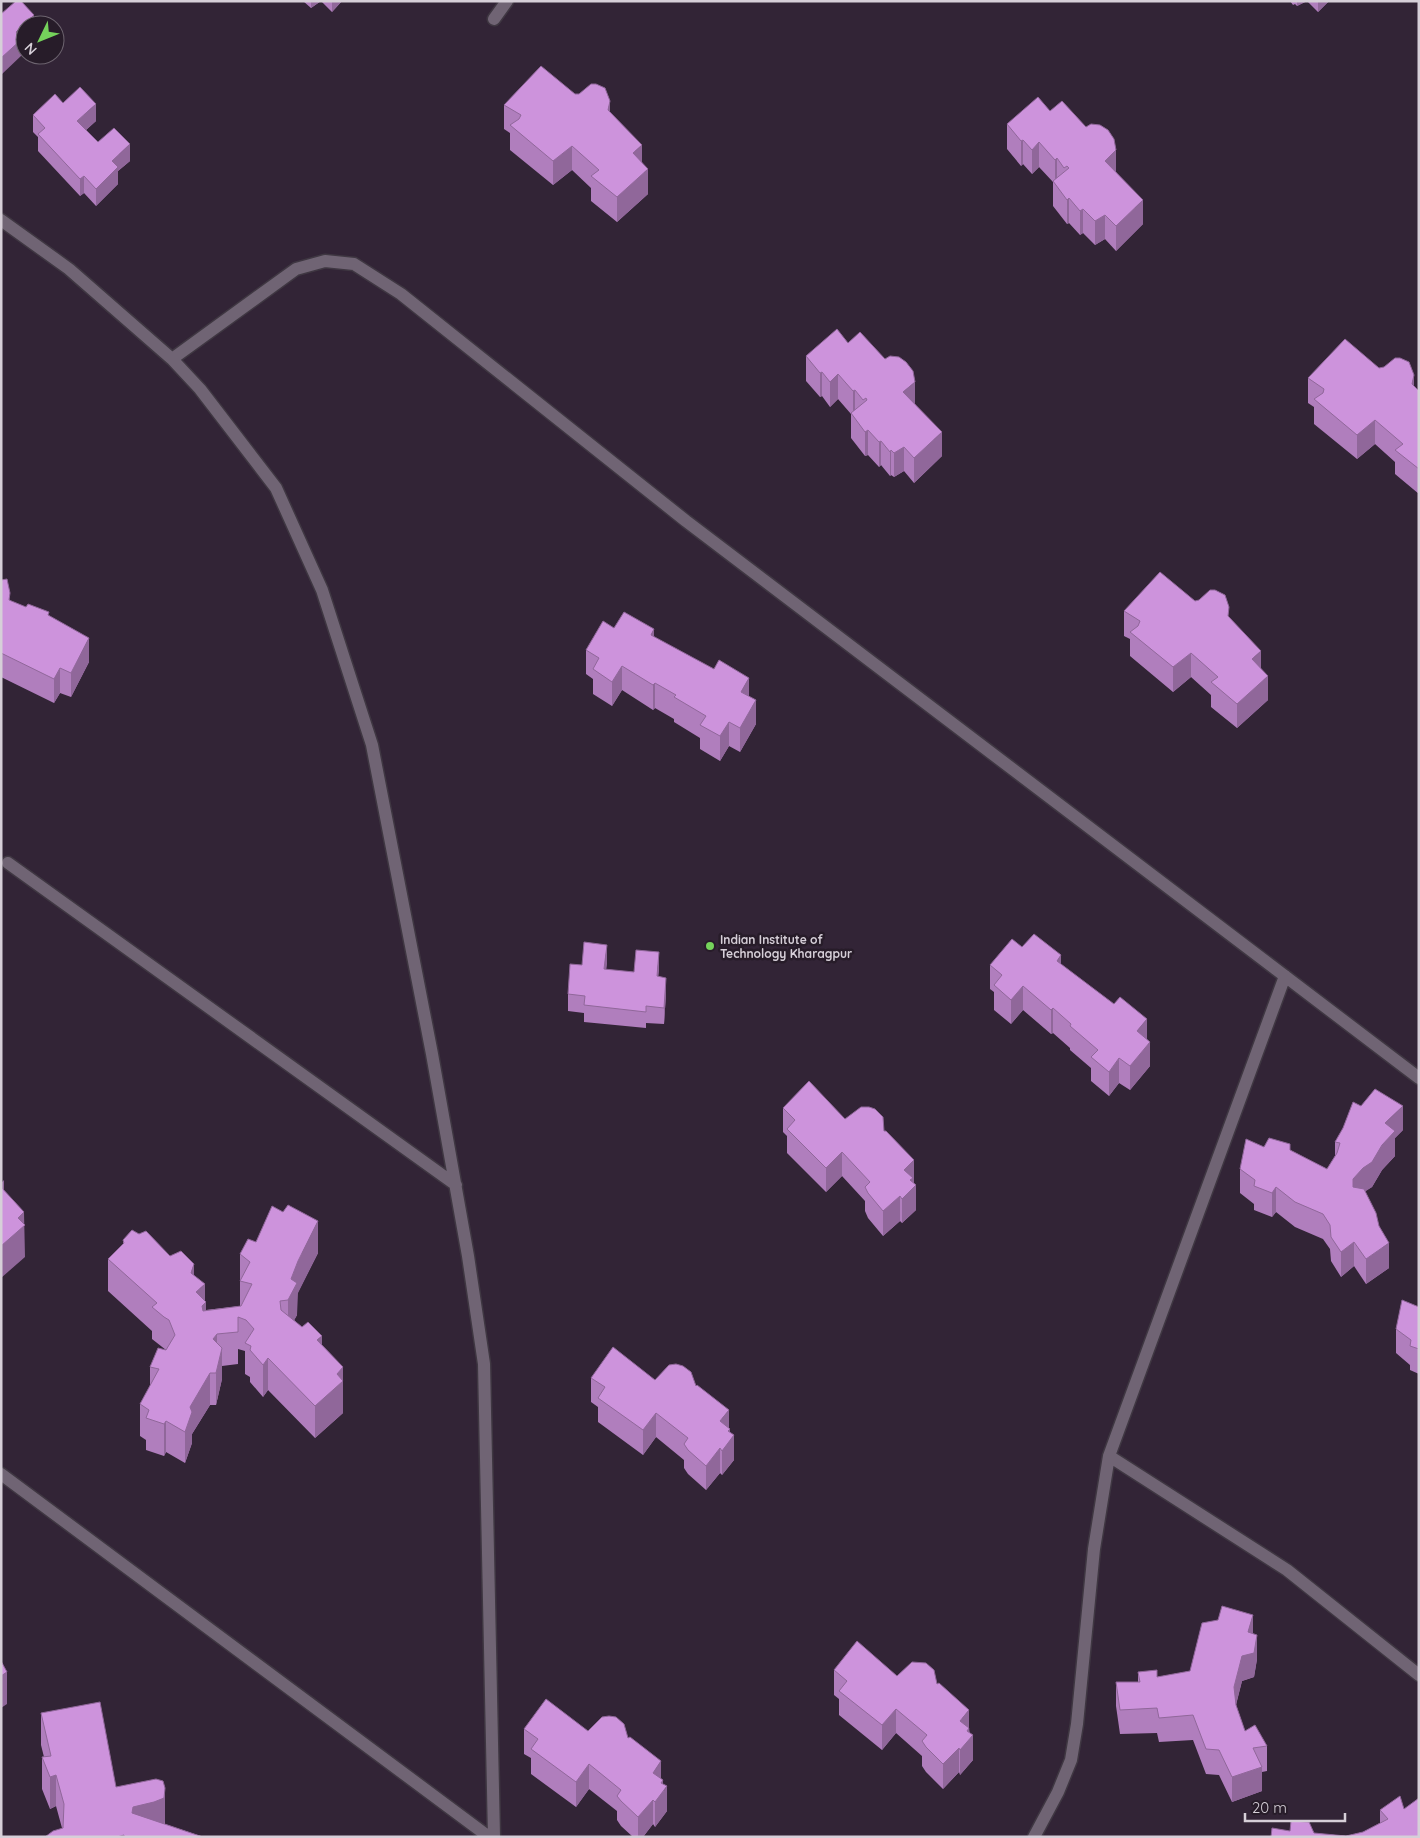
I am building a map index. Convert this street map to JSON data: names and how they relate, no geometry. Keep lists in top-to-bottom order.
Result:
{
  "places": ["Indian Institute of Technology Kharagpur"],
  "scale_bar": "20 m",
  "north": "bottom left"
}
